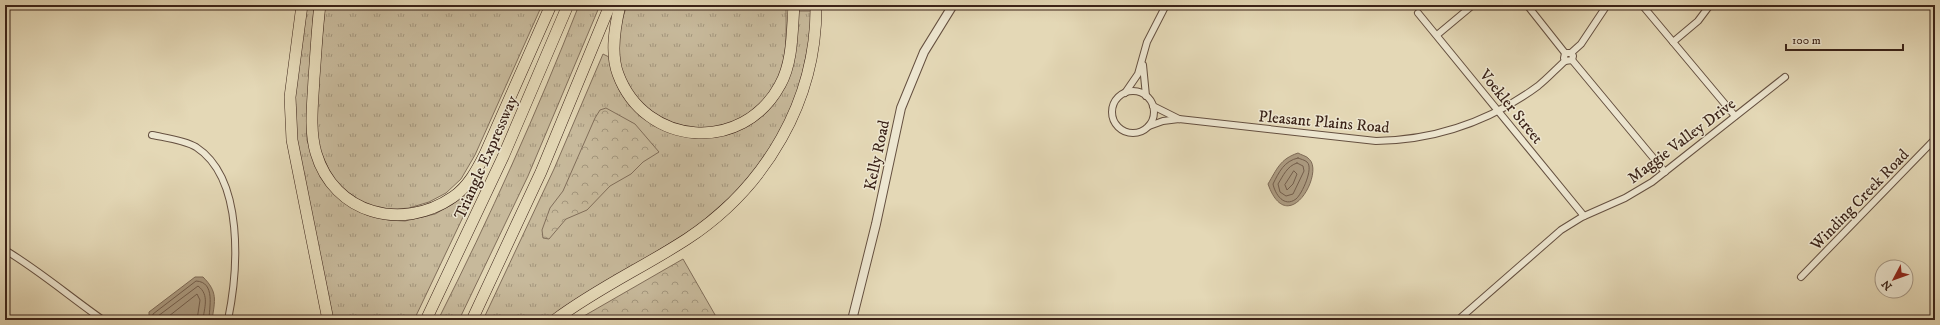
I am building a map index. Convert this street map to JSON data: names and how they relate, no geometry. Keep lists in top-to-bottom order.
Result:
{
  "streets": {
    "highway": ["Triangle Expressway"],
    "street": [
      "Voekler Street",
      "Pleasant Plains Road",
      "Maggie Valley Drive",
      "Kelly Road",
      "Winding Creek Road"
    ]
  },
  "crossings": [
    ["Voekler Street", "Pleasant Plains Road"],
    ["Voekler Street", "Maggie Valley Drive"]
  ],
  "scale_bar": "100 m",
  "north": "bottom left"
}
